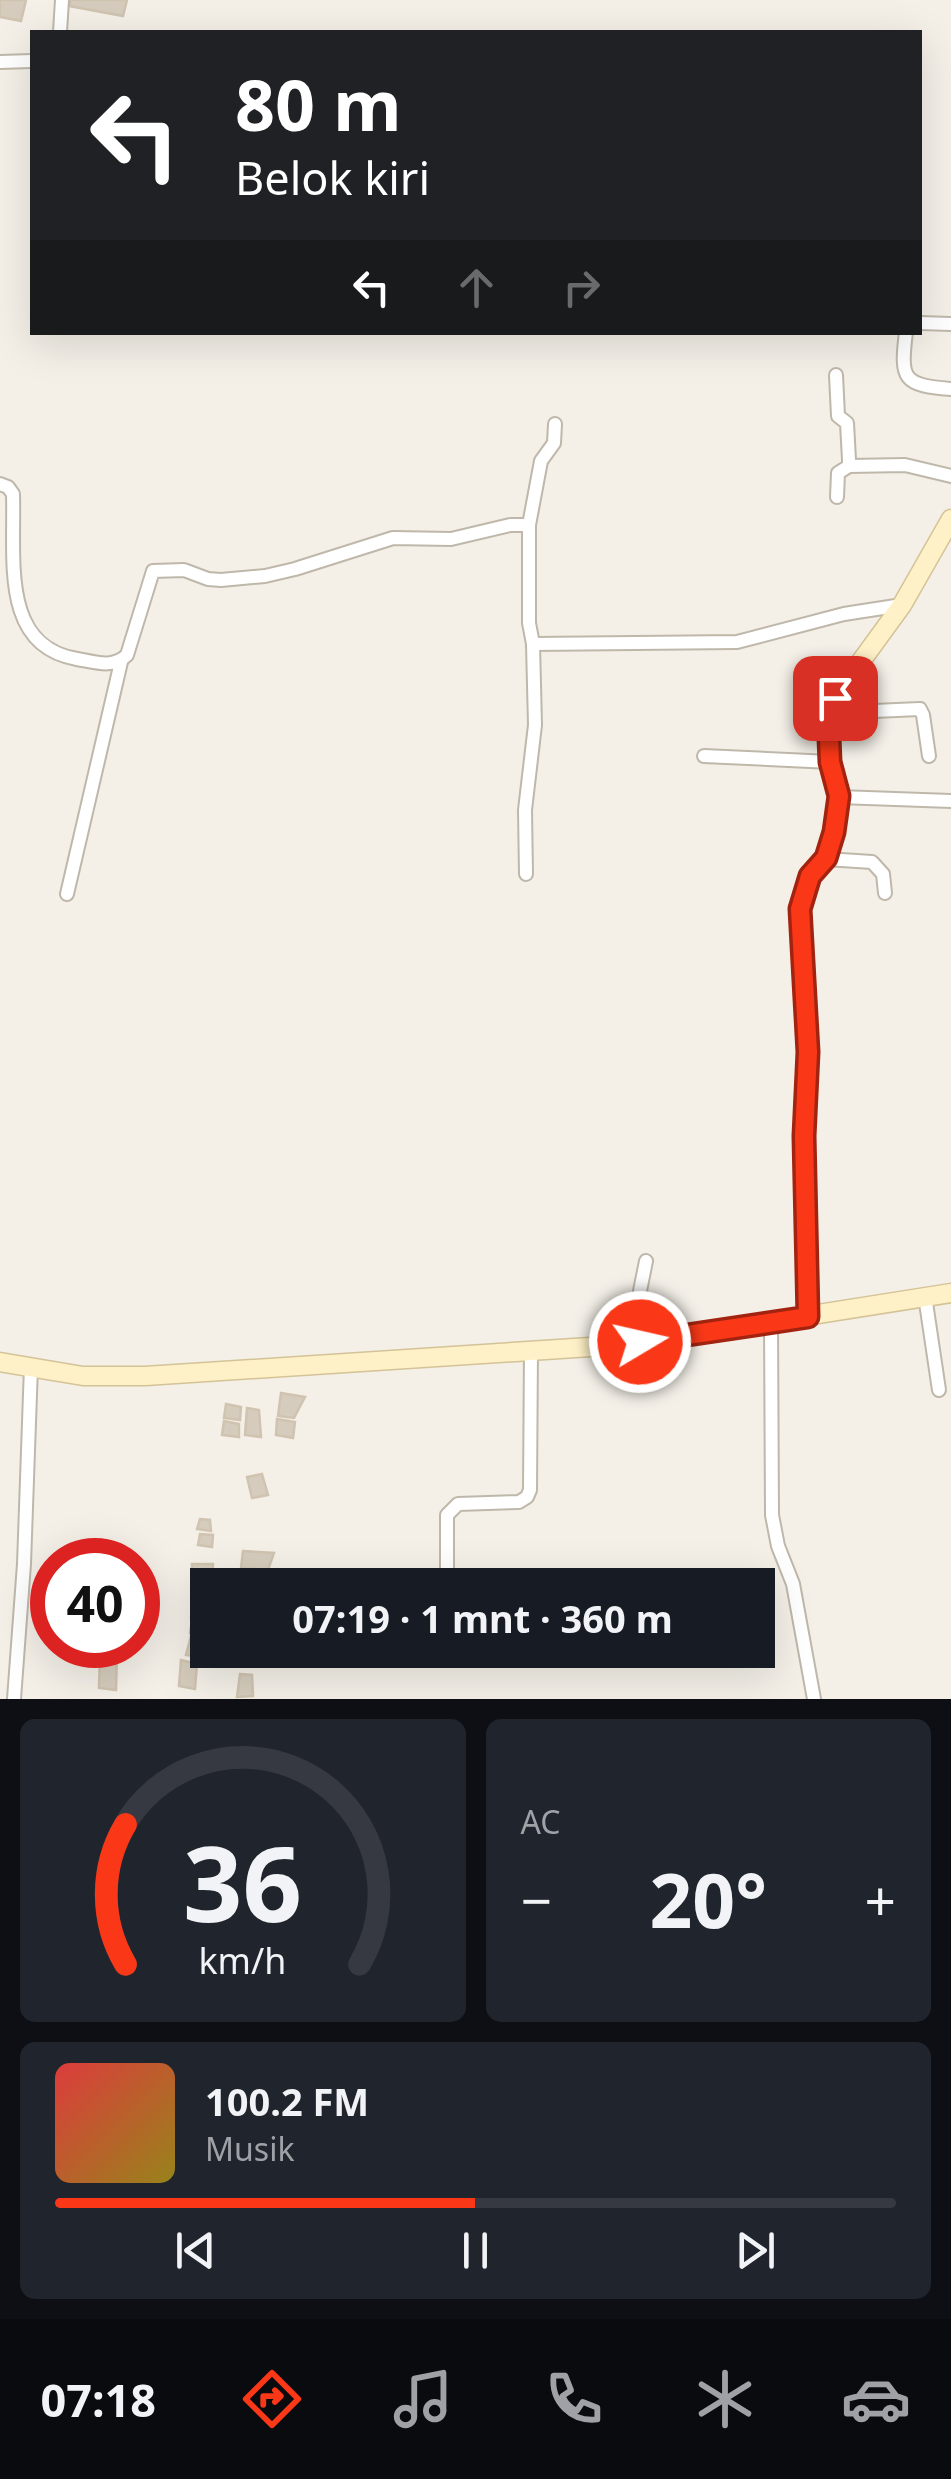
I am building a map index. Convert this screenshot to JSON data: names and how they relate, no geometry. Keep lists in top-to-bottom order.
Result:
{
  "page": {
    "turn": ["80 m", "Belok kiri"],
    "limit": "40",
    "trip": "07:19 · 1 mnt · 360 m",
    "tile": "AC",
    "heat": ["−", "20°", "+"],
    "song": ["100.2 FM", "Musik"],
    "tabs": "07:18",
    "gauge": ["36", "km/h"]
  }
}
